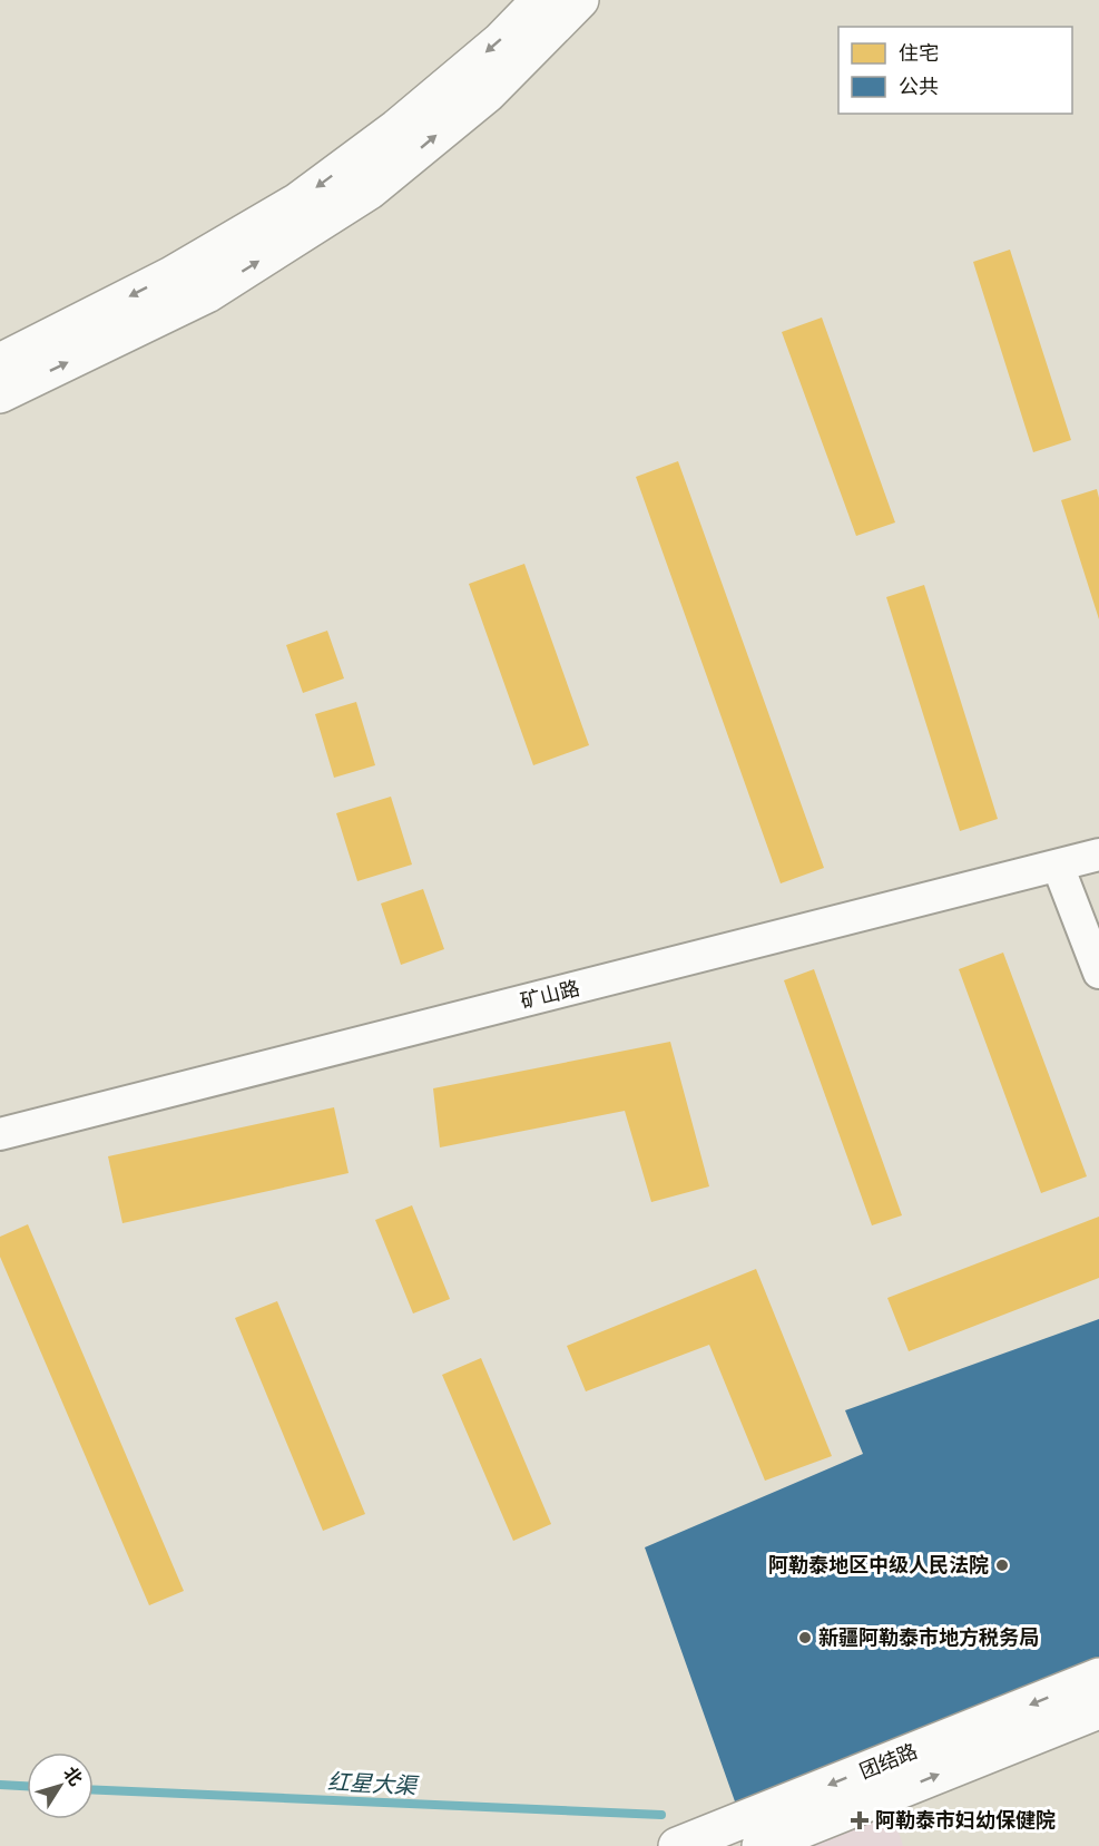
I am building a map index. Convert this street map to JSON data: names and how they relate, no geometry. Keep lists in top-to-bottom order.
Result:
{
  "streets": {
    "main road": ["团结路"],
    "street": ["矿山路"]
  },
  "water": ["红星大渠"],
  "places": {
    "other": ["阿勒泰地区中级人民法院", "新疆阿勒泰市地方税务局"],
    "health": ["阿勒泰市妇幼保健院"]
  },
  "legend": ["住宅", "公共"],
  "north": "top right"
}
